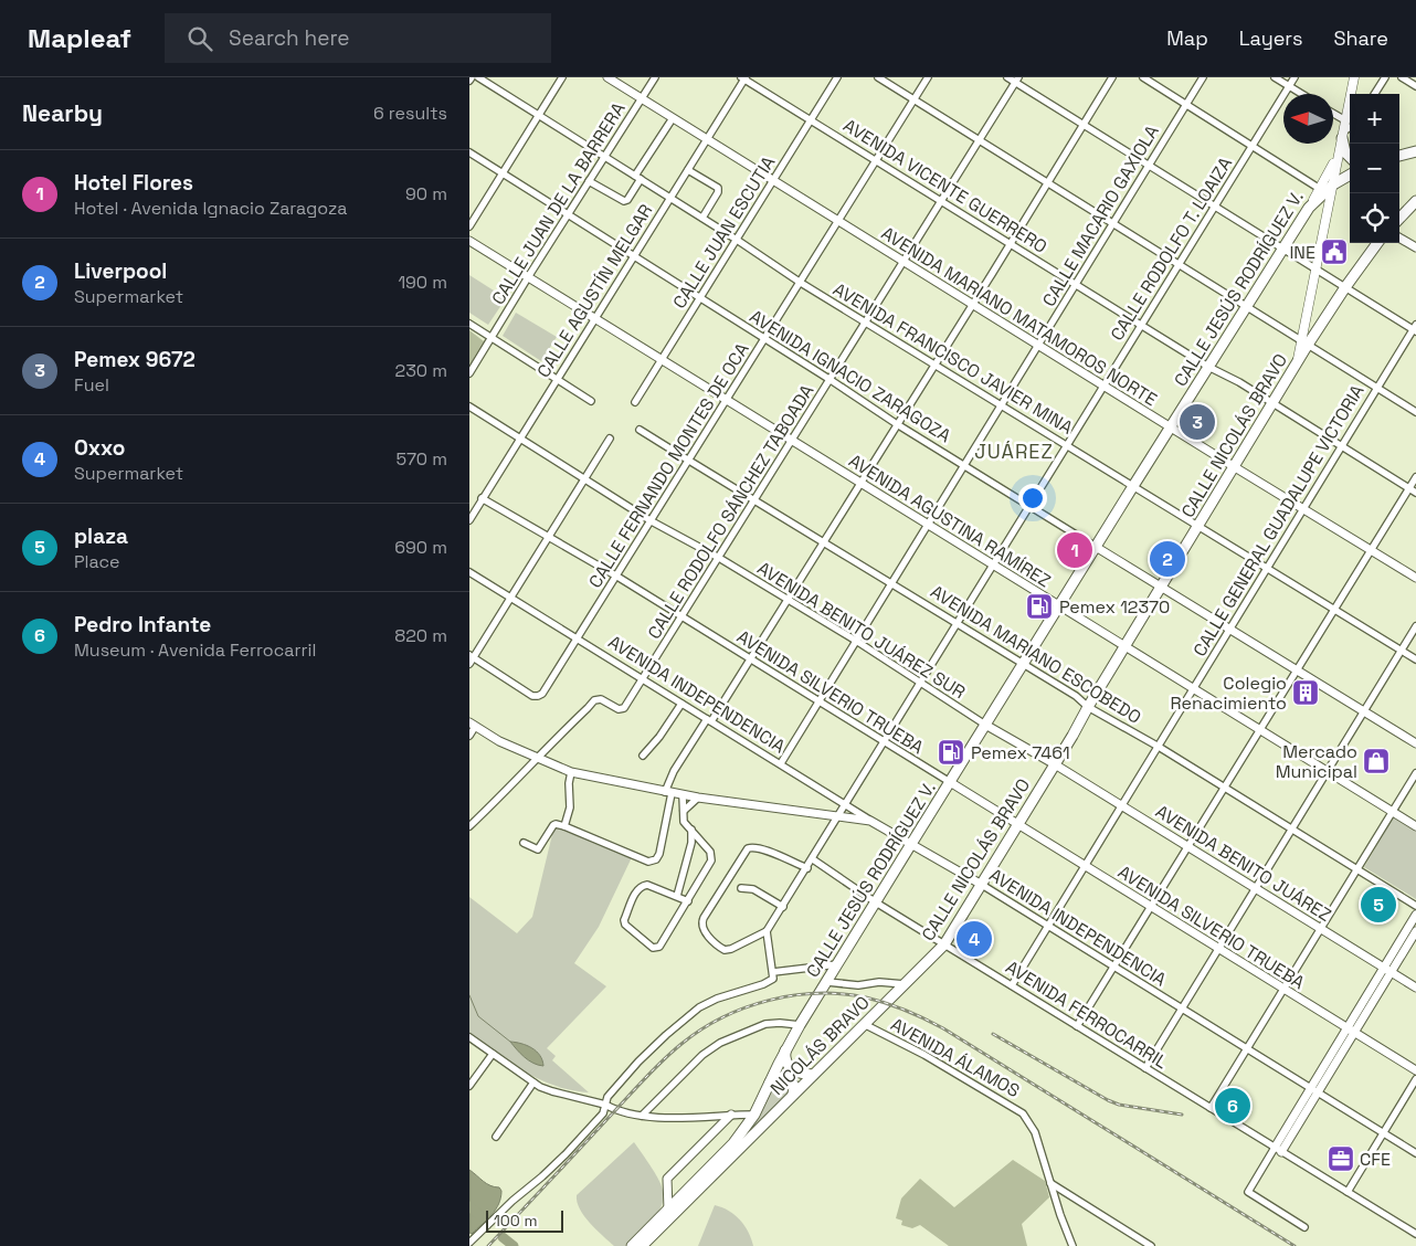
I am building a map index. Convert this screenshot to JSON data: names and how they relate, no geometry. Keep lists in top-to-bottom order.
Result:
{
  "streets": {
    "main road": ["CALLE JESÚS RODRÍGUEZ V.", "CALLE NICOLÁS BRAVO", "NICOLÁS BRAVO"],
    "street": [
      "AVENIDA VICENTE GUERRERO",
      "CALLE JUAN DE LA BARRERA",
      "CALLE MACARIO GAXIOLA",
      "CALLE JUAN ESCUTIA",
      "CALLE RODOLFO T. LOAIZA",
      "CALLE AGUSTÍN MELGAR",
      "AVENIDA MARIANO MATAMOROS NORTE",
      "AVENIDA FRANCISCO JAVIER MINA",
      "AVENIDA IGNACIO ZARAGOZA",
      "CALLE FERNANDO MONTES DE OCA",
      "CALLE RODOLFO SÁNCHEZ TABOADA",
      "AVENIDA AGUSTINA RAMÍREZ",
      "CALLE GENERAL GUADALUPE VICTORIA",
      "AVENIDA BENITO JUÁREZ SUR",
      "AVENIDA MARIANO ESCOBEDO",
      "AVENIDA SILVERIO TRUEBA",
      "AVENIDA INDEPENDENCIA",
      "AVENIDA BENITO JUÁREZ",
      "AVENIDA FERROCARRIL",
      "AVENIDA ÁLAMOS"
    ]
  },
  "crossings": [
    ["AVENIDA VICENTE GUERRERO", "CALLE MACARIO GAXIOLA"],
    ["AVENIDA VICENTE GUERRERO", "CALLE JUAN ESCUTIA"],
    ["AVENIDA VICENTE GUERRERO", "CALLE RODOLFO T. LOAIZA"],
    ["AVENIDA VICENTE GUERRERO", "CALLE JESÚS RODRÍGUEZ V."],
    ["AVENIDA VICENTE GUERRERO", "CALLE AGUSTÍN MELGAR"],
    ["AVENIDA VICENTE GUERRERO", "CALLE NICOLÁS BRAVO"],
    ["AVENIDA VICENTE GUERRERO", "CALLE FERNANDO MONTES DE OCA"],
    ["AVENIDA VICENTE GUERRERO", "CALLE RODOLFO SÁNCHEZ TABOADA"],
    ["AVENIDA VICENTE GUERRERO", "CALLE GENERAL GUADALUPE VICTORIA"],
    ["CALLE JUAN DE LA BARRERA", "AVENIDA MARIANO MATAMOROS NORTE"],
    ["CALLE JUAN DE LA BARRERA", "AVENIDA FRANCISCO JAVIER MINA"],
    ["CALLE JUAN DE LA BARRERA", "AVENIDA IGNACIO ZARAGOZA"],
    ["CALLE JUAN DE LA BARRERA", "AVENIDA AGUSTINA RAMÍREZ"],
    ["CALLE MACARIO GAXIOLA", "AVENIDA MARIANO MATAMOROS NORTE"],
    ["CALLE MACARIO GAXIOLA", "AVENIDA FRANCISCO JAVIER MINA"],
    ["CALLE MACARIO GAXIOLA", "AVENIDA IGNACIO ZARAGOZA"],
    ["CALLE MACARIO GAXIOLA", "AVENIDA AGUSTINA RAMÍREZ"],
    ["CALLE MACARIO GAXIOLA", "AVENIDA BENITO JUÁREZ SUR"],
    ["CALLE MACARIO GAXIOLA", "AVENIDA MARIANO ESCOBEDO"],
    ["CALLE MACARIO GAXIOLA", "AVENIDA SILVERIO TRUEBA"],
    ["CALLE MACARIO GAXIOLA", "AVENIDA INDEPENDENCIA"],
    ["CALLE JUAN ESCUTIA", "AVENIDA MARIANO MATAMOROS NORTE"],
    ["CALLE JUAN ESCUTIA", "AVENIDA FRANCISCO JAVIER MINA"],
    ["CALLE JUAN ESCUTIA", "AVENIDA IGNACIO ZARAGOZA"],
    ["CALLE JUAN ESCUTIA", "AVENIDA AGUSTINA RAMÍREZ"],
    ["CALLE RODOLFO T. LOAIZA", "AVENIDA MARIANO MATAMOROS NORTE"],
    ["CALLE RODOLFO T. LOAIZA", "AVENIDA FRANCISCO JAVIER MINA"],
    ["CALLE RODOLFO T. LOAIZA", "AVENIDA IGNACIO ZARAGOZA"],
    ["CALLE RODOLFO T. LOAIZA", "AVENIDA AGUSTINA RAMÍREZ"],
    ["CALLE RODOLFO T. LOAIZA", "AVENIDA BENITO JUÁREZ SUR"],
    ["CALLE RODOLFO T. LOAIZA", "AVENIDA MARIANO ESCOBEDO"],
    ["CALLE RODOLFO T. LOAIZA", "AVENIDA SILVERIO TRUEBA"],
    ["CALLE RODOLFO T. LOAIZA", "AVENIDA INDEPENDENCIA"],
    ["CALLE RODOLFO T. LOAIZA", "AVENIDA FERROCARRIL"],
    ["CALLE JESÚS RODRÍGUEZ V.", "AVENIDA MARIANO MATAMOROS NORTE"],
    ["CALLE JESÚS RODRÍGUEZ V.", "AVENIDA FRANCISCO JAVIER MINA"],
    ["CALLE JESÚS RODRÍGUEZ V.", "AVENIDA IGNACIO ZARAGOZA"],
    ["CALLE JESÚS RODRÍGUEZ V.", "AVENIDA AGUSTINA RAMÍREZ"],
    ["CALLE JESÚS RODRÍGUEZ V.", "AVENIDA BENITO JUÁREZ SUR"],
    ["CALLE JESÚS RODRÍGUEZ V.", "AVENIDA MARIANO ESCOBEDO"],
    ["CALLE JESÚS RODRÍGUEZ V.", "AVENIDA SILVERIO TRUEBA"],
    ["CALLE JESÚS RODRÍGUEZ V.", "AVENIDA INDEPENDENCIA"],
    ["CALLE JESÚS RODRÍGUEZ V.", "AVENIDA FERROCARRIL"],
    ["CALLE JESÚS RODRÍGUEZ V.", "NICOLÁS BRAVO"],
    ["CALLE AGUSTÍN MELGAR", "AVENIDA MARIANO MATAMOROS NORTE"],
    ["CALLE AGUSTÍN MELGAR", "AVENIDA FRANCISCO JAVIER MINA"],
    ["CALLE AGUSTÍN MELGAR", "AVENIDA IGNACIO ZARAGOZA"],
    ["CALLE AGUSTÍN MELGAR", "AVENIDA AGUSTINA RAMÍREZ"],
    ["CALLE AGUSTÍN MELGAR", "AVENIDA SILVERIO TRUEBA"],
    ["AVENIDA MARIANO MATAMOROS NORTE", "CALLE NICOLÁS BRAVO"],
    ["AVENIDA MARIANO MATAMOROS NORTE", "CALLE FERNANDO MONTES DE OCA"],
    ["AVENIDA MARIANO MATAMOROS NORTE", "CALLE RODOLFO SÁNCHEZ TABOADA"],
    ["AVENIDA MARIANO MATAMOROS NORTE", "CALLE GENERAL GUADALUPE VICTORIA"],
    ["AVENIDA FRANCISCO JAVIER MINA", "CALLE NICOLÁS BRAVO"],
    ["AVENIDA FRANCISCO JAVIER MINA", "CALLE FERNANDO MONTES DE OCA"],
    ["AVENIDA FRANCISCO JAVIER MINA", "CALLE RODOLFO SÁNCHEZ TABOADA"],
    ["AVENIDA FRANCISCO JAVIER MINA", "CALLE GENERAL GUADALUPE VICTORIA"],
    ["AVENIDA IGNACIO ZARAGOZA", "CALLE NICOLÁS BRAVO"],
    ["AVENIDA IGNACIO ZARAGOZA", "CALLE FERNANDO MONTES DE OCA"],
    ["AVENIDA IGNACIO ZARAGOZA", "CALLE RODOLFO SÁNCHEZ TABOADA"],
    ["AVENIDA IGNACIO ZARAGOZA", "CALLE GENERAL GUADALUPE VICTORIA"],
    ["CALLE NICOLÁS BRAVO", "AVENIDA AGUSTINA RAMÍREZ"],
    ["CALLE NICOLÁS BRAVO", "AVENIDA BENITO JUÁREZ SUR"],
    ["CALLE NICOLÁS BRAVO", "AVENIDA MARIANO ESCOBEDO"],
    ["CALLE NICOLÁS BRAVO", "AVENIDA SILVERIO TRUEBA"],
    ["CALLE NICOLÁS BRAVO", "AVENIDA INDEPENDENCIA"],
    ["CALLE NICOLÁS BRAVO", "AVENIDA BENITO JUÁREZ"],
    ["CALLE NICOLÁS BRAVO", "AVENIDA FERROCARRIL"],
    ["CALLE NICOLÁS BRAVO", "NICOLÁS BRAVO"],
    ["CALLE FERNANDO MONTES DE OCA", "AVENIDA AGUSTINA RAMÍREZ"],
    ["CALLE FERNANDO MONTES DE OCA", "AVENIDA BENITO JUÁREZ SUR"],
    ["CALLE FERNANDO MONTES DE OCA", "AVENIDA MARIANO ESCOBEDO"],
    ["CALLE FERNANDO MONTES DE OCA", "AVENIDA SILVERIO TRUEBA"],
    ["CALLE FERNANDO MONTES DE OCA", "AVENIDA INDEPENDENCIA"],
    ["CALLE RODOLFO SÁNCHEZ TABOADA", "AVENIDA AGUSTINA RAMÍREZ"],
    ["CALLE RODOLFO SÁNCHEZ TABOADA", "AVENIDA BENITO JUÁREZ SUR"],
    ["CALLE RODOLFO SÁNCHEZ TABOADA", "AVENIDA MARIANO ESCOBEDO"],
    ["CALLE RODOLFO SÁNCHEZ TABOADA", "AVENIDA SILVERIO TRUEBA"],
    ["CALLE RODOLFO SÁNCHEZ TABOADA", "AVENIDA INDEPENDENCIA"],
    ["AVENIDA AGUSTINA RAMÍREZ", "CALLE GENERAL GUADALUPE VICTORIA"],
    ["CALLE GENERAL GUADALUPE VICTORIA", "AVENIDA MARIANO ESCOBEDO"],
    ["CALLE GENERAL GUADALUPE VICTORIA", "AVENIDA SILVERIO TRUEBA"],
    ["CALLE GENERAL GUADALUPE VICTORIA", "AVENIDA INDEPENDENCIA"],
    ["CALLE GENERAL GUADALUPE VICTORIA", "AVENIDA BENITO JUÁREZ"],
    ["CALLE GENERAL GUADALUPE VICTORIA", "AVENIDA FERROCARRIL"],
    ["AVENIDA BENITO JUÁREZ SUR", "AVENIDA BENITO JUÁREZ"],
    ["NICOLÁS BRAVO", "AVENIDA ÁLAMOS"]
  ],
  "districts": ["JUÁREZ"],
  "places": {
    "public building": ["INE"],
    "fuel station": ["Pemex 12370", "Pemex 7461"],
    "building": ["Colegio Renacimiento"],
    "shop": ["Mercado Municipal"],
    "office": ["CFE"]
  },
  "scale_bar": "100 m",
  "north": "left",
  "page": {
    "header": "Mapleaf",
    "search": "Search here",
    "nav": ["Map", "Layers", "Share"],
    "heading": ["Nearby", "6 results"],
    "map_buttons": ["+", "−"],
    "list": [
      {
        "mark": "1",
        "name": "Hotel Flores",
        "note": "Hotel · Avenida Ignacio Zaragoza",
        "value": "90 m"
      },
      {
        "mark": "2",
        "name": "Liverpool",
        "note": "Supermarket",
        "value": "190 m"
      },
      {
        "mark": "3",
        "name": "Pemex 9672",
        "note": "Fuel",
        "value": "230 m"
      },
      {
        "mark": "4",
        "name": "Oxxo",
        "note": "Supermarket",
        "value": "570 m"
      },
      {
        "mark": "5",
        "name": "plaza",
        "note": "Place",
        "value": "690 m"
      },
      {
        "mark": "6",
        "name": "Pedro Infante",
        "note": "Museum · Avenida Ferrocarril",
        "value": "820 m"
      }
    ],
    "pins": [
      "3",
      "1",
      "2",
      "5",
      "4",
      "6"
    ],
    "scale": "100 m"
  }
}
